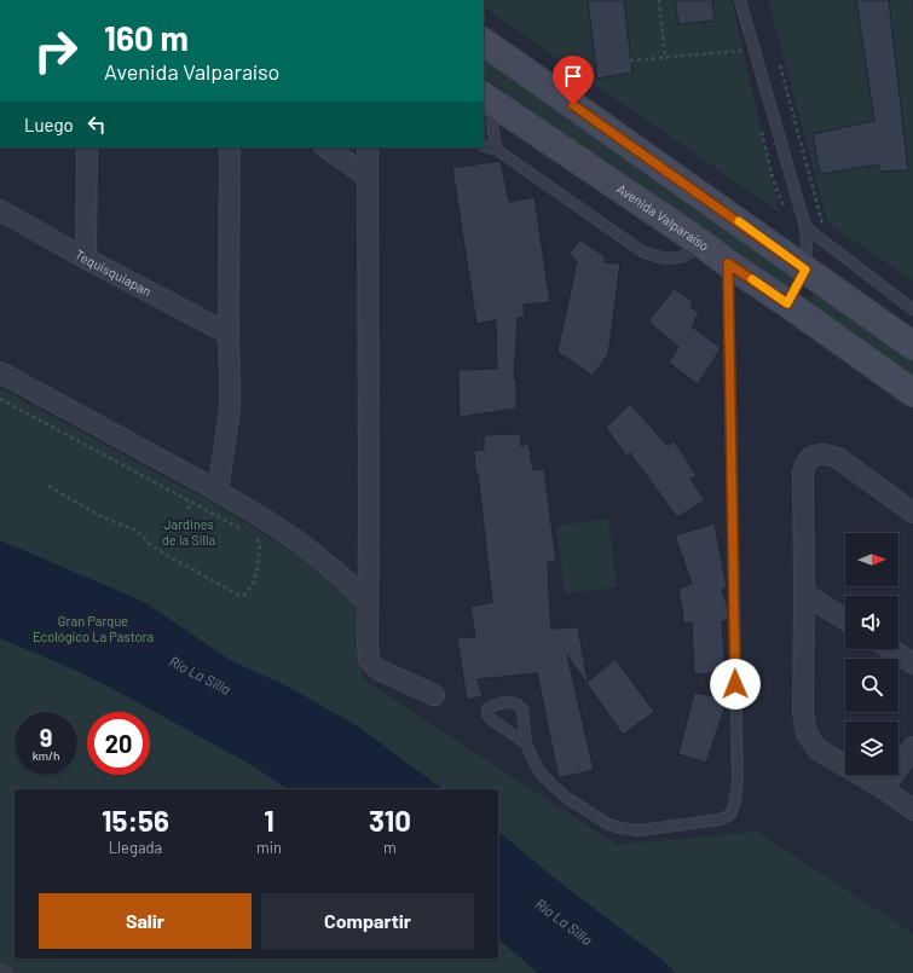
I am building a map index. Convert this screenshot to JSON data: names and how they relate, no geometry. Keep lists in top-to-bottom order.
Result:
{
  "streets": {
    "main road": ["Avenida Valparaíso"],
    "street": ["Tequisquiapan"]
  },
  "water": ["Río La Silla"],
  "parks": ["Jardines de la Silla", "Gran Parque Ecológico La Pastora"],
  "north": "right",
  "page": {
    "turn": ["160 m", "Avenida Valparaíso"],
    "then": "Luego",
    "speed": "9 km/h",
    "limit": "20",
    "eta": [
      "15:56",
      "Llegada",
      "1",
      "min",
      "310",
      "m"
    ],
    "buttons": ["Salir", "Compartir"]
  }
}
